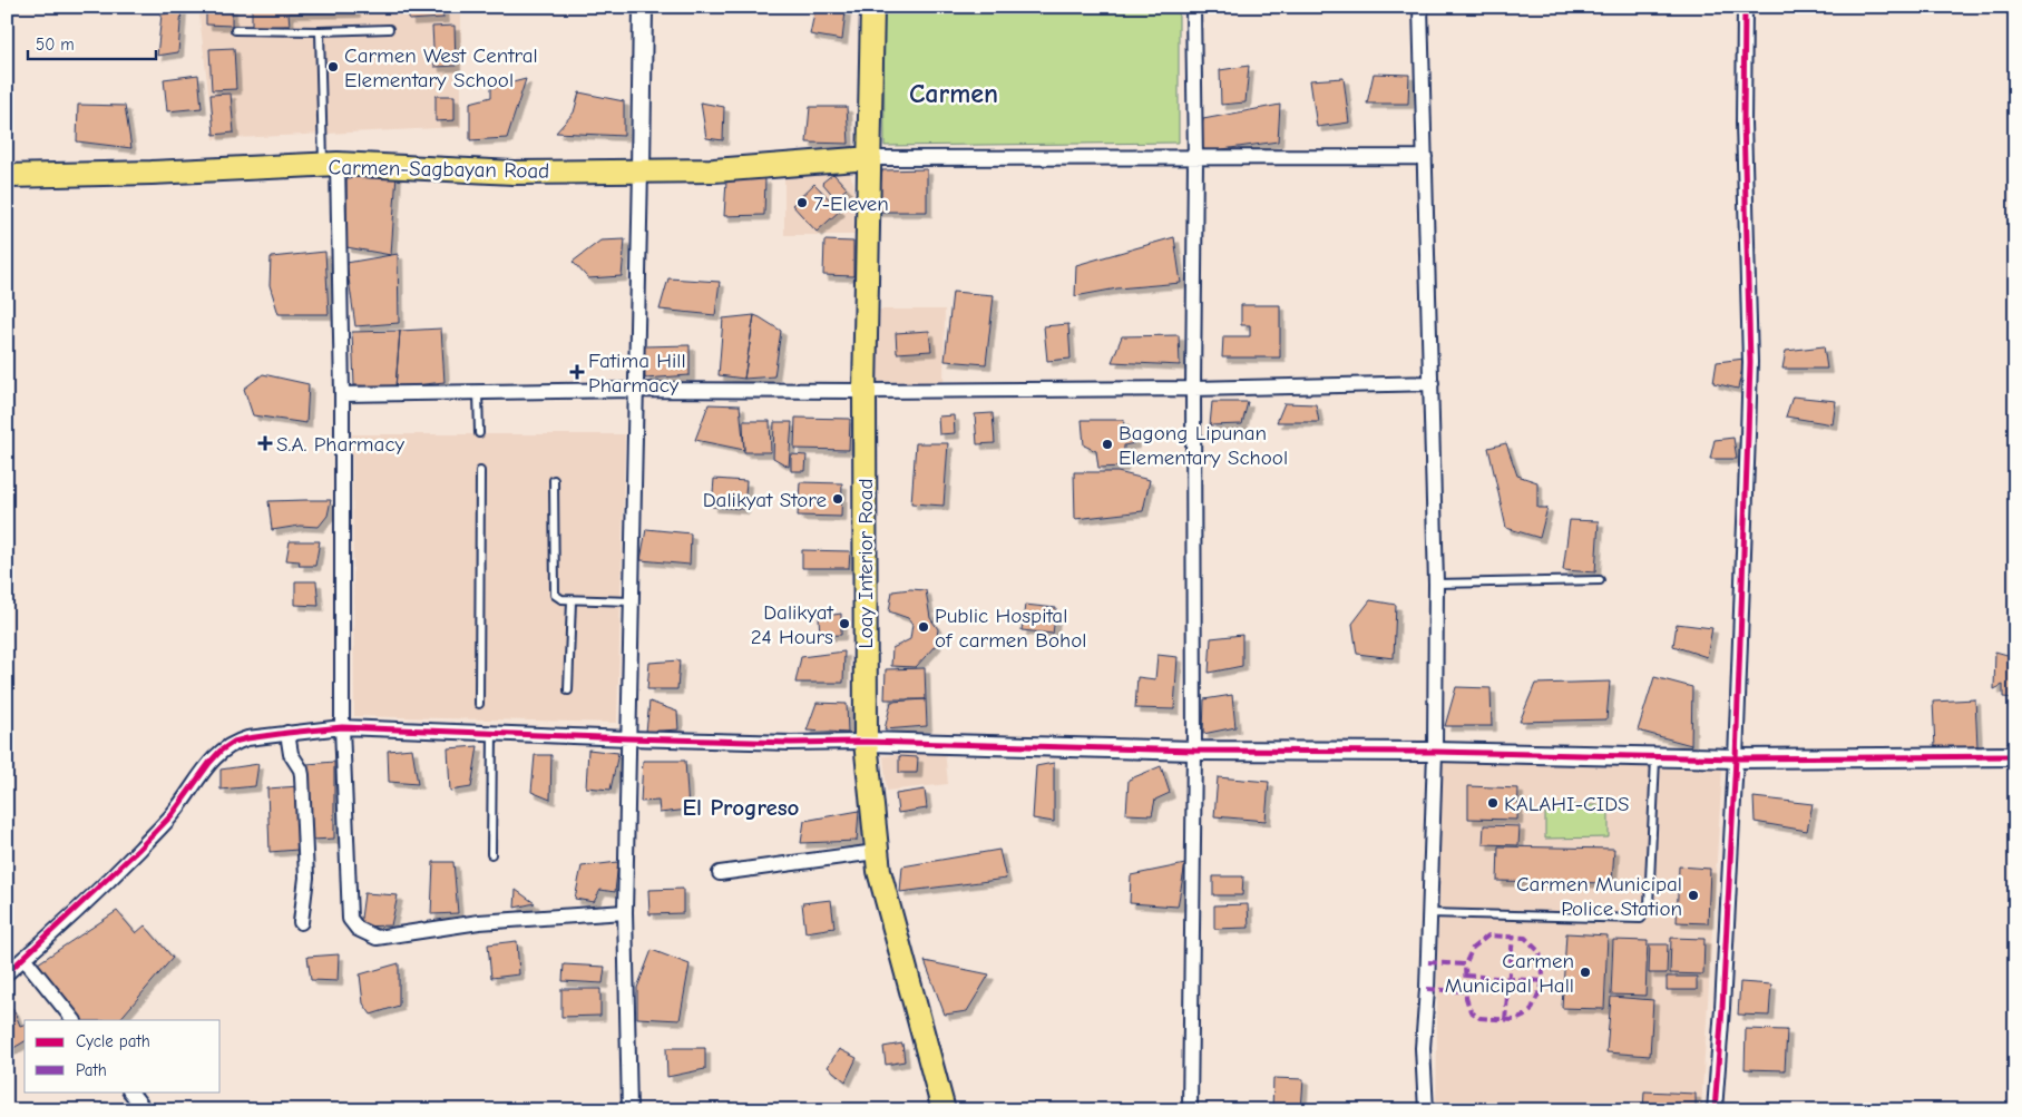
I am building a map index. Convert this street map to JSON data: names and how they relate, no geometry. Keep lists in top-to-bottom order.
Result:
{
  "streets": {
    "main road": ["Carmen-Sagbayan Road", "Loay Interior Road"]
  },
  "crossings": [
    ["Carmen-Sagbayan Road", "Loay Interior Road"]
  ],
  "districts": ["Carmen", "El Progreso"],
  "places": {
    "other": [
      "Carmen West Central Elementary School",
      "7-Eleven",
      "Bagong Lipunan Elementary School",
      "Dalikyat Store",
      "Dalikyat 24 Hours",
      "Public Hospital of carmen Bohol",
      "KALAHI-CIDS",
      "Carmen Municipal Police Station",
      "Carmen Municipal Hall"
    ],
    "health": ["Fatima Hill Pharmacy", "S.A. Pharmacy"]
  },
  "legend": ["Cycle path", "Path"],
  "scale_bar": "50 m"
}
